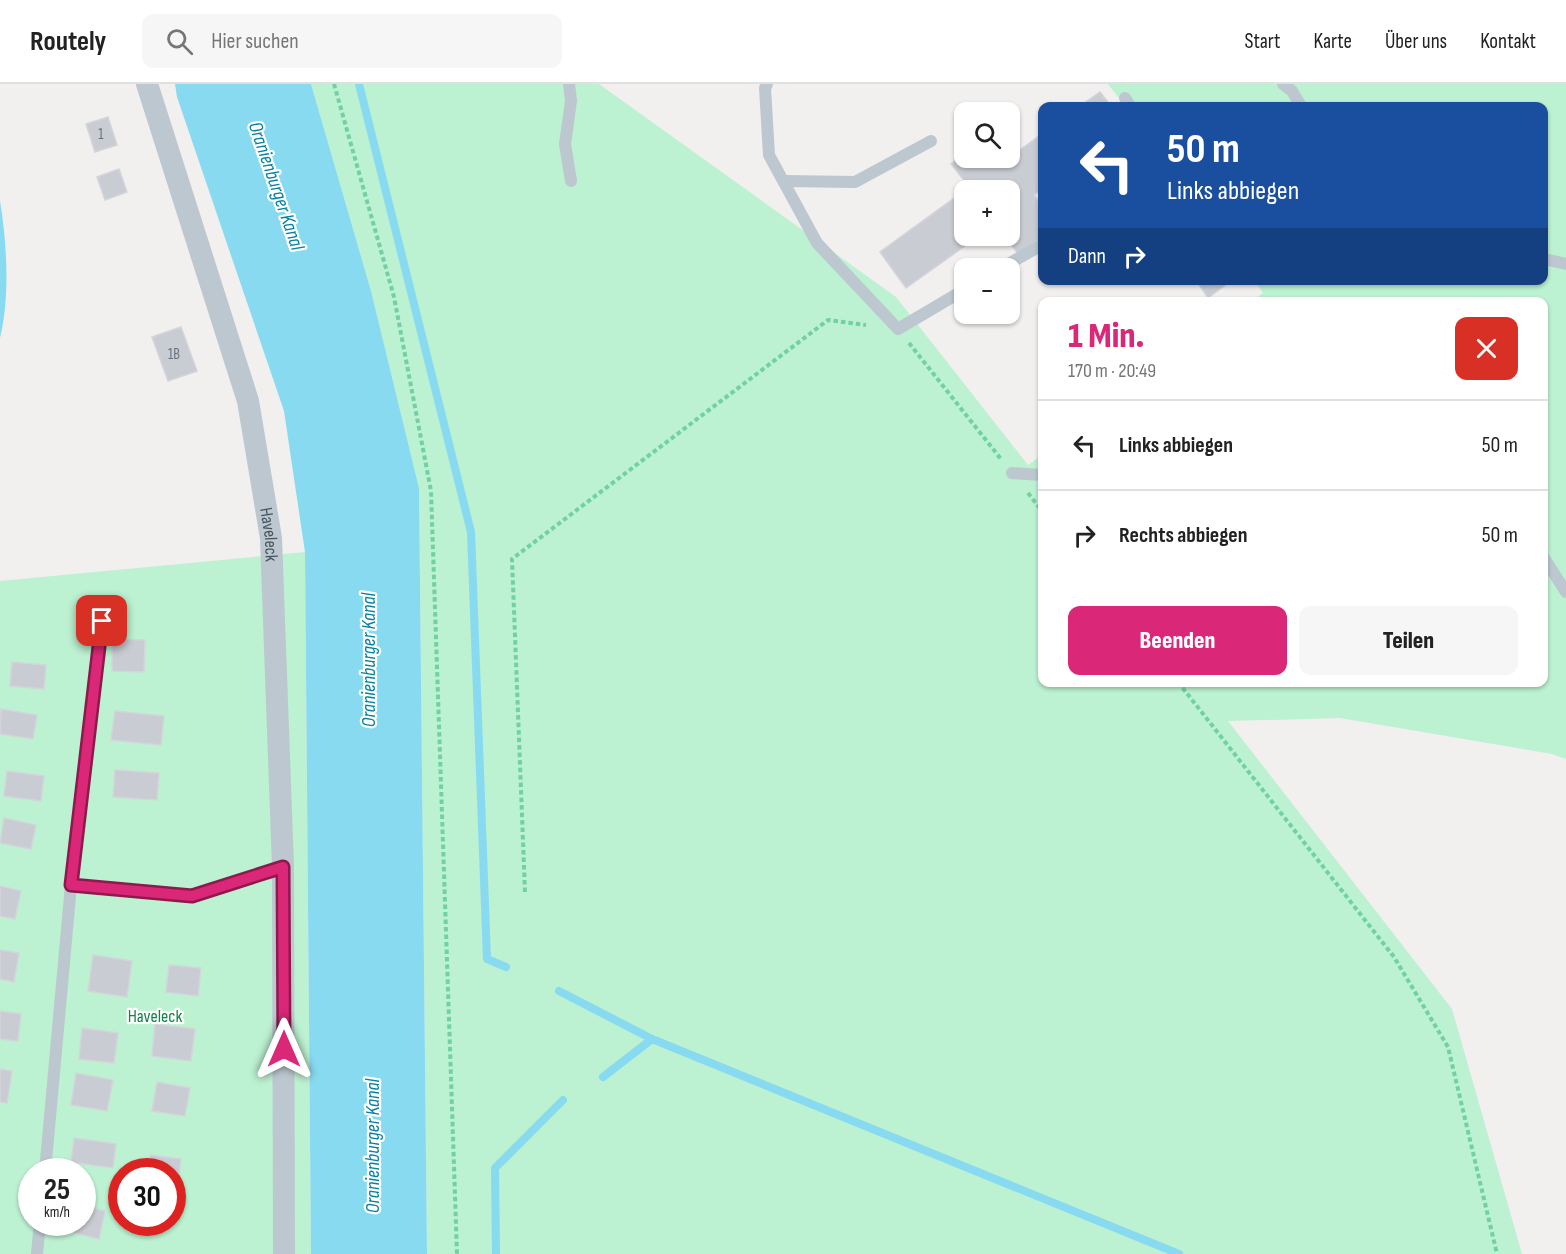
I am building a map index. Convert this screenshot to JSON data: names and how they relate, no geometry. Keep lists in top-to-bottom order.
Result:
{
  "streets": {
    "street": ["Haveleck"]
  },
  "water": ["Oranienburger Kanal"],
  "parks": ["Haveleck"],
  "house_numbers": ["1", "1B"],
  "page": {
    "header": "Routely",
    "search": "Hier suchen",
    "nav": [
      "Start",
      "Karte",
      "Über uns",
      "Kontakt"
    ],
    "map_buttons": ["+", "−"],
    "turn": ["50 m", "Links abbiegen"],
    "then": "Dann",
    "heading": ["1 Min.", "170 m · 20:49"],
    "list": [
      {
        "name": "Links abbiegen",
        "value": "50 m"
      },
      {
        "name": "Rechts abbiegen",
        "value": "50 m"
      }
    ],
    "buttons": ["Beenden", "Teilen"],
    "speed": "25 km/h",
    "limit": "30"
  }
}
